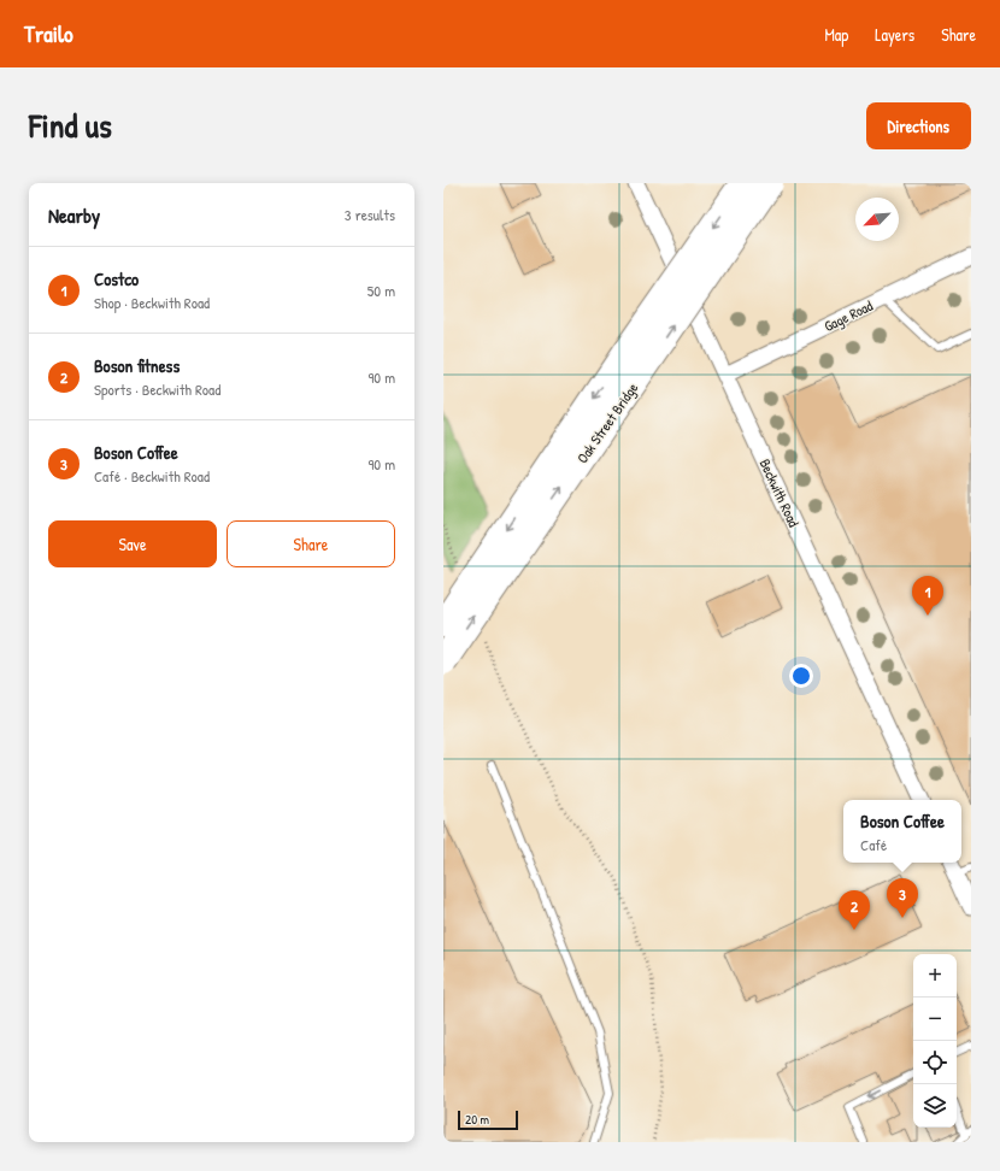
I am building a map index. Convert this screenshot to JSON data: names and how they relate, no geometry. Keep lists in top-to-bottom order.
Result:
{
  "streets": {
    "highway": ["Oak Street Bridge"],
    "street": ["Gage Road", "Beckwith Road"]
  },
  "crossings": [
    ["Gage Road", "Beckwith Road"]
  ],
  "scale_bar": "20 m",
  "north": "bottom left",
  "page": {
    "header": "Trailo",
    "nav": ["Map", "Layers", "Share"],
    "title": "Find us",
    "buttons": [
      "Directions",
      ["Save", "Share"]
    ],
    "heading": ["Nearby", "3 results"],
    "list": [
      {
        "mark": "1",
        "name": "Costco",
        "note": "Shop · Beckwith Road",
        "value": "50 m"
      },
      {
        "mark": "2",
        "name": "Boson fitness",
        "note": "Sports · Beckwith Road",
        "value": "90 m"
      },
      {
        "mark": "3",
        "name": "Boson Coffee",
        "note": "Café · Beckwith Road",
        "value": "90 m"
      }
    ],
    "pins": ["1", "3", "2"],
    "popup": ["Boson Coffee", "Café"],
    "map_buttons": ["+", "−"],
    "scale": "20 m"
  }
}
